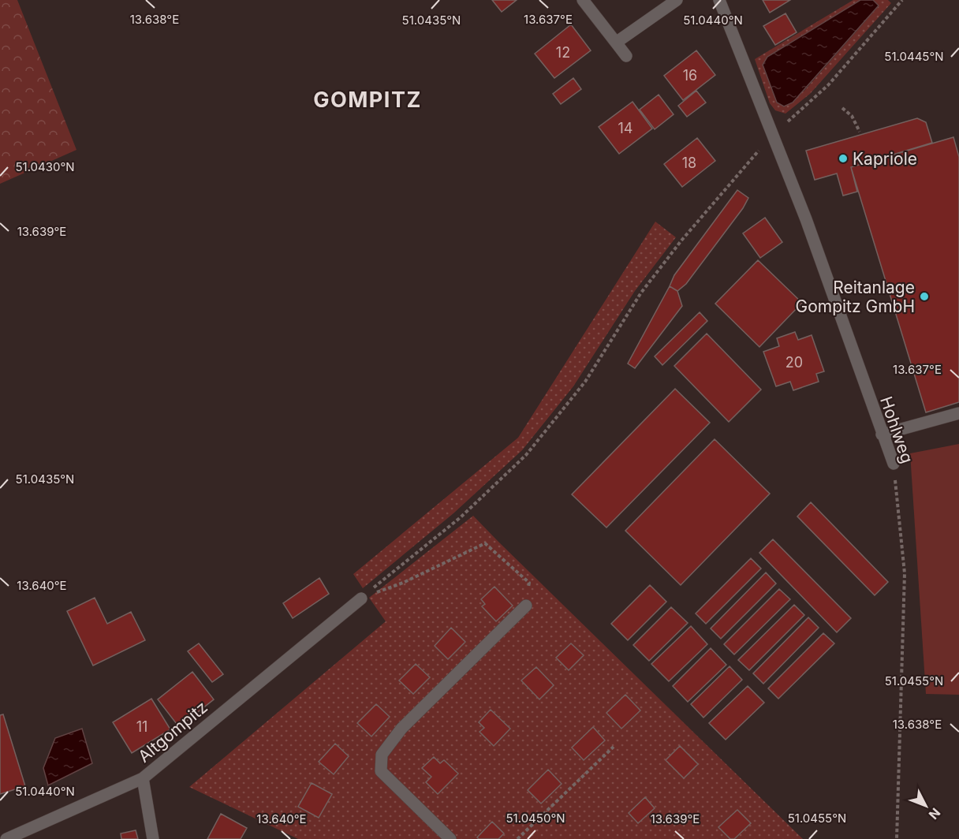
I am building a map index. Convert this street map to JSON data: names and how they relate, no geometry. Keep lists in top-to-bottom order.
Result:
{
  "streets": {
    "street": ["Hohlweg", "Altgompitz"]
  },
  "districts": ["GOMPITZ"],
  "places": ["Kapriole", "Reitanlage Gompitz GmbH"],
  "house_numbers": [
    "12",
    "16",
    "14",
    "18",
    "20",
    "11"
  ],
  "north": "bottom right",
  "coordinates": [
    "13.638°E",
    "13.637°E",
    "51.0435°N",
    "51.0440°N",
    "51.0445°N",
    "51.0430°N",
    "13.639°E",
    "13.640°E",
    "51.0455°N",
    "51.0450°N"
  ]
}
